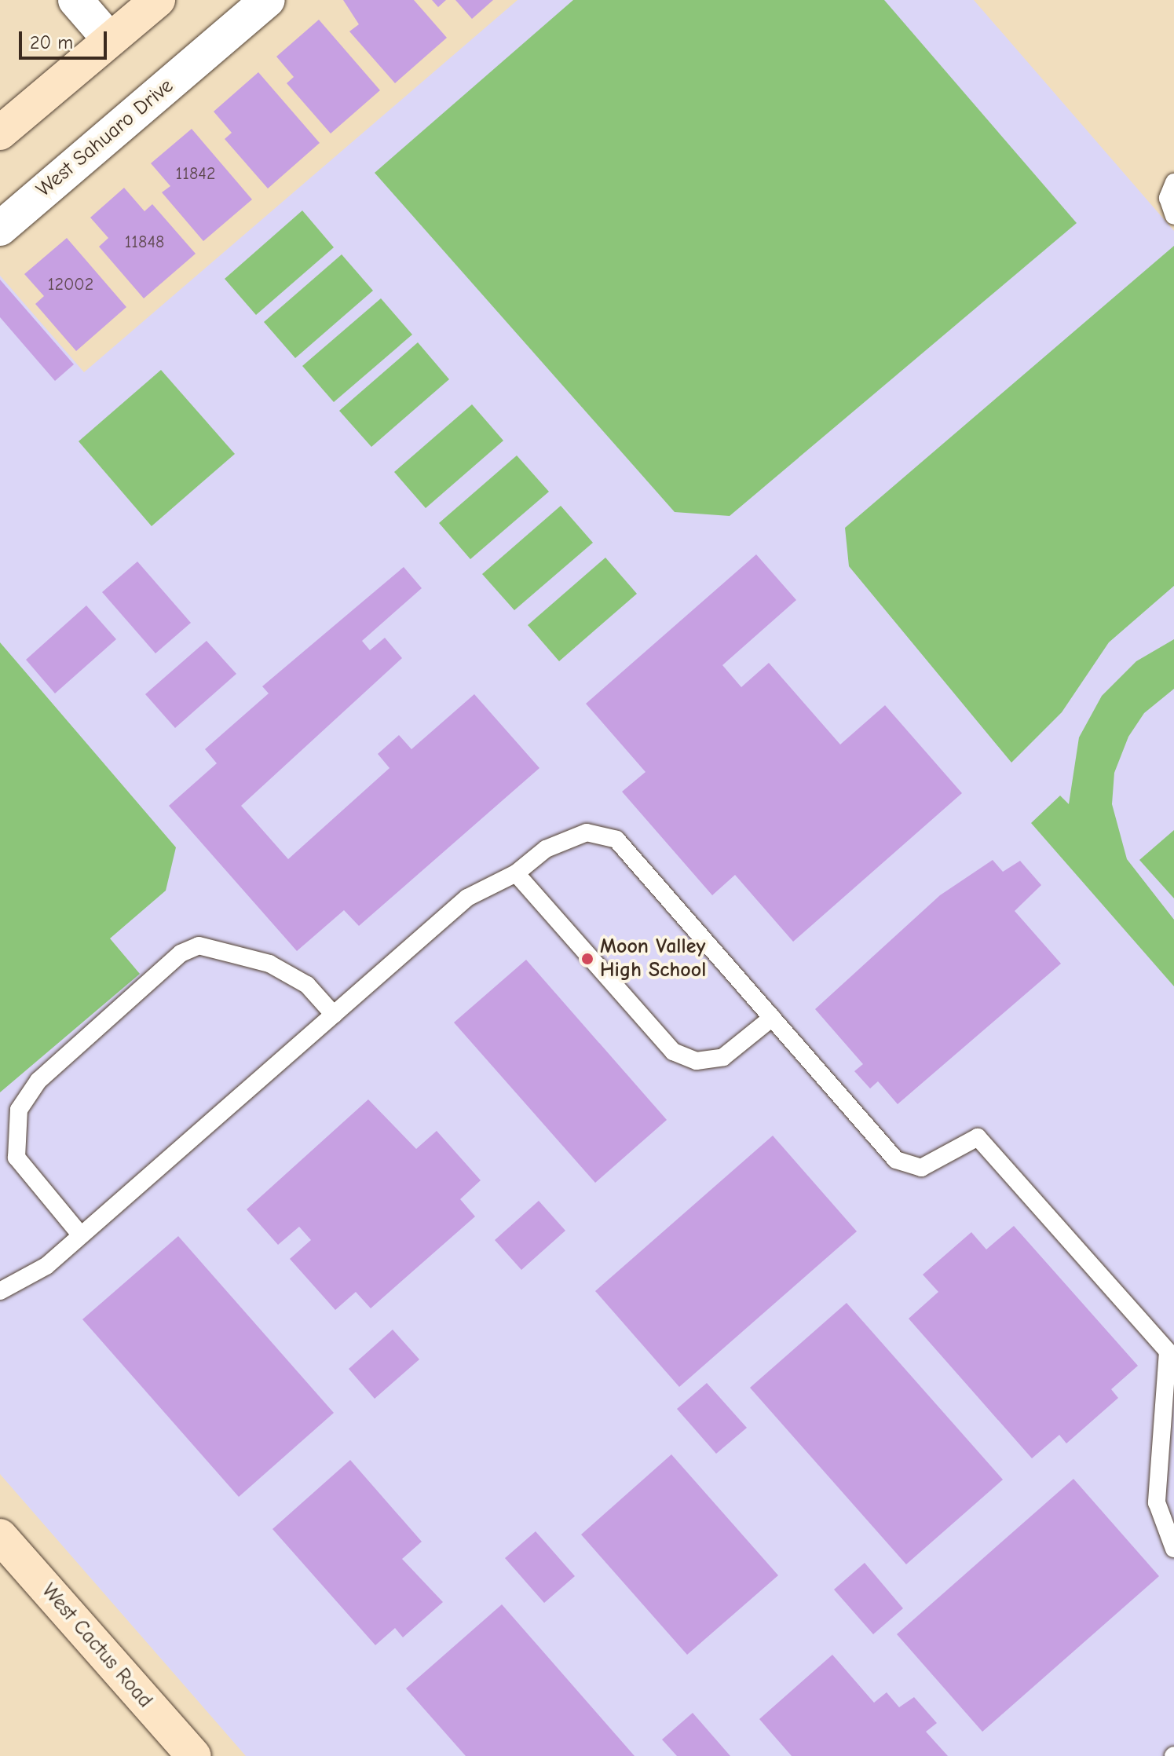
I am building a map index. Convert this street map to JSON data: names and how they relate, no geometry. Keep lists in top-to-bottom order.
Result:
{
  "streets": {
    "main road": ["West Cactus Road"],
    "street": ["West Sahuaro Drive"]
  },
  "places": ["Moon Valley High School"],
  "house_numbers": ["11842", "11848", "12002"],
  "scale_bar": "20 m"
}
